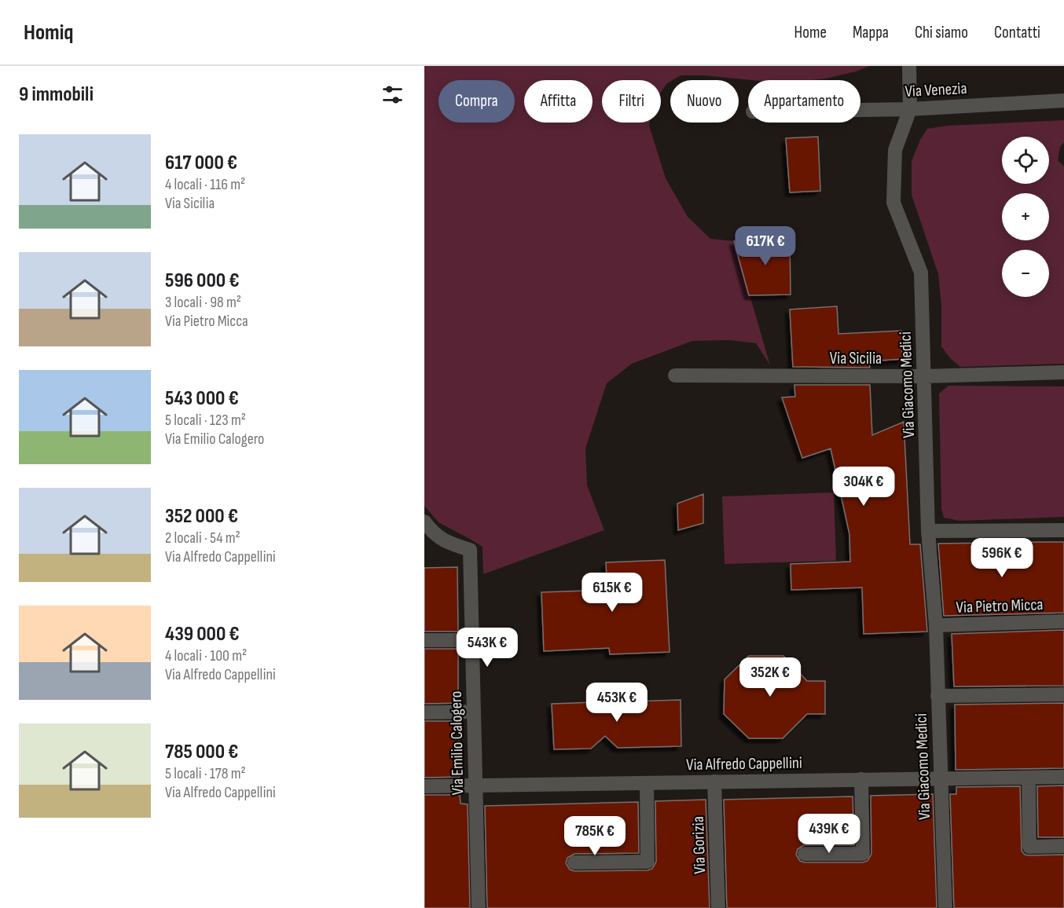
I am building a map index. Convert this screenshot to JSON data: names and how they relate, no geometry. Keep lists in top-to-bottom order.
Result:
{
  "streets": {
    "street": [
      "Via Venezia",
      "Via Sicilia",
      "Via Giacomo Medici",
      "Via Pietro Micca",
      "Via Emilio Calogero",
      "Via Alfredo Cappellini",
      "Via Gorizia"
    ]
  },
  "crossings": [
    ["Via Venezia", "Via Giacomo Medici"],
    ["Via Sicilia", "Via Giacomo Medici"],
    ["Via Giacomo Medici", "Via Pietro Micca"],
    ["Via Giacomo Medici", "Via Alfredo Cappellini"],
    ["Via Emilio Calogero", "Via Alfredo Cappellini"],
    ["Via Alfredo Cappellini", "Via Gorizia"]
  ],
  "page": {
    "header": "Homiq",
    "nav": [
      "Home",
      "Mappa",
      "Chi siamo",
      "Contatti"
    ],
    "heading": "9 immobili",
    "chip": [
      "Compra",
      "Affitta",
      "Filtri",
      "Nuovo",
      "Appartamento"
    ],
    "list": [
      {
        "name": "617 000 €",
        "note": "4 locali · 116 m² · Via Sicilia"
      },
      {
        "name": "596 000 €",
        "note": "3 locali · 98 m² · Via Pietro Micca"
      },
      {
        "name": "543 000 €",
        "note": "5 locali · 123 m² · Via Emilio Calogero"
      },
      {
        "name": "352 000 €",
        "note": "2 locali · 54 m² · Via Alfredo Cappellini"
      },
      {
        "name": "439 000 €",
        "note": "4 locali · 100 m² · Via Alfredo Cappellini"
      },
      {
        "name": "785 000 €",
        "note": "5 locali · 178 m² · Via Alfredo Cappellini"
      }
    ],
    "map_buttons": ["+", "−"],
    "price": [
      "617K €",
      "304K €",
      "596K €",
      "615K €",
      "543K €",
      "352K €",
      "453K €",
      "439K €",
      "785K €"
    ]
  }
}
